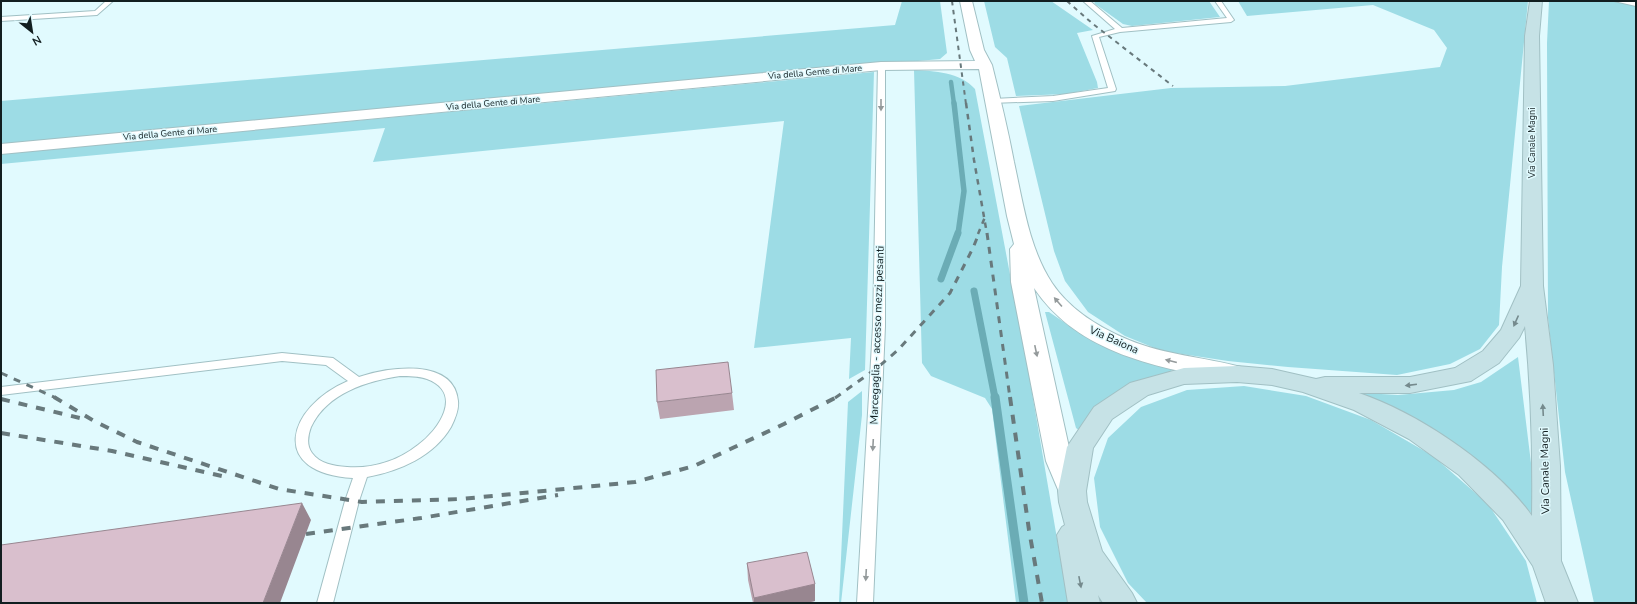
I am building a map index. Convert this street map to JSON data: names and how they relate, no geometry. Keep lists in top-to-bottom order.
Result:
{
  "streets": {
    "main road": ["Via Canale Magni", "Via Baiona"],
    "street": ["Via della Gente di Mare"],
    "lane": ["Marcegaglia - accesso mezzi pesanti"]
  },
  "crossings": [
    ["Via della Gente di Mare", "Marcegaglia - accesso mezzi pesanti"],
    ["Via della Gente di Mare", "Via Baiona"]
  ],
  "one_way": ["Marcegaglia - accesso mezzi pesanti"],
  "north": "bottom right"
}
